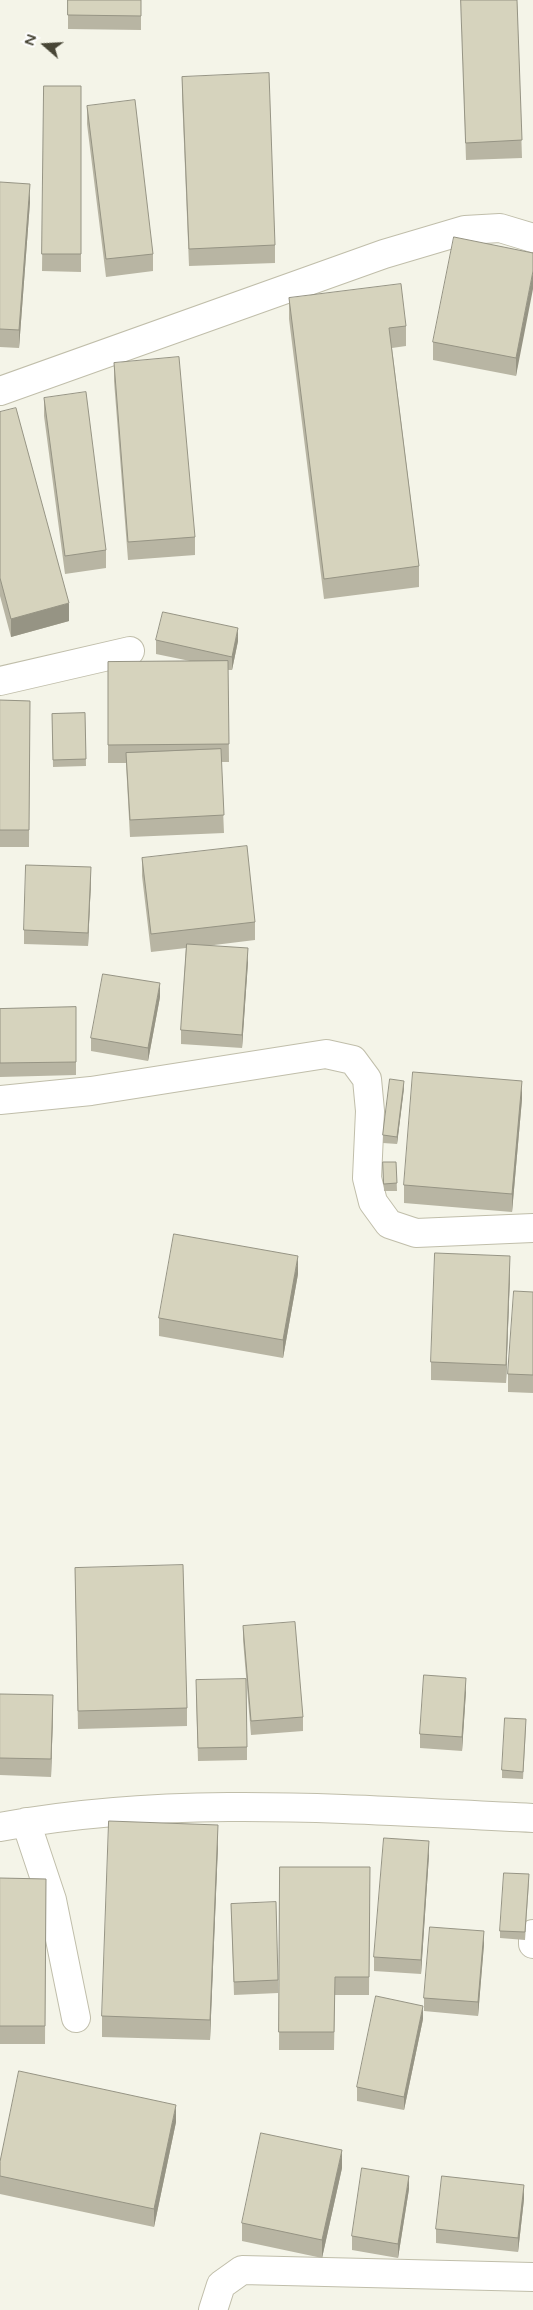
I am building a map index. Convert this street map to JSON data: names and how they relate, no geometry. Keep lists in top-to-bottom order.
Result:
{
  "north": "left"
}
